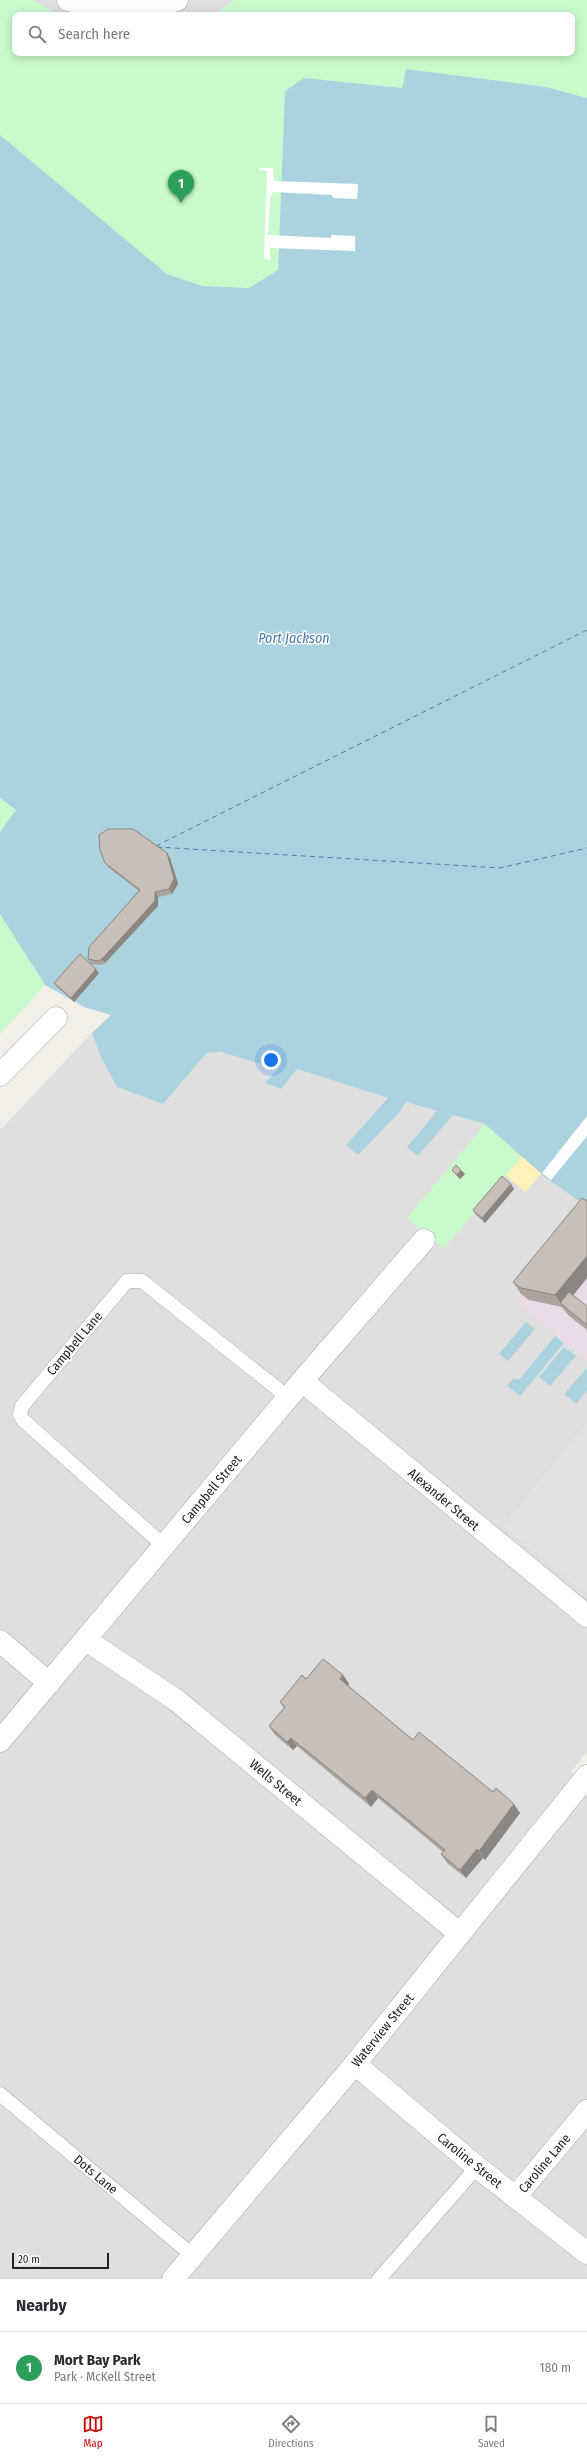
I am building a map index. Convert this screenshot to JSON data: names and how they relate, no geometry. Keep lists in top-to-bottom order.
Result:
{
  "streets": {
    "street": [
      "Campbell Street",
      "Alexander Street",
      "Wells Street",
      "Waterview Street",
      "Caroline Street",
      "Caroline Lane"
    ],
    "lane": ["Campbell Lane", "Dots Lane"]
  },
  "crossings": [
    ["Campbell Lane", "Campbell Street"],
    ["Campbell Lane", "Alexander Street"],
    ["Campbell Street", "Alexander Street"],
    ["Campbell Street", "Wells Street"],
    ["Wells Street", "Waterview Street"],
    ["Waterview Street", "Caroline Street"],
    ["Waterview Street", "Dots Lane"],
    ["Caroline Street", "Caroline Lane"]
  ],
  "water": ["Port Jackson"],
  "scale_bar": "20 m",
  "page": {
    "search": "Search here",
    "pins": "1",
    "scale": "20 m",
    "heading": "Nearby",
    "list": [
      {
        "mark": "1",
        "name": "Mort Bay Park",
        "note": "Park · McKell Street",
        "value": "180 m"
      }
    ],
    "nav": ["Map", "Directions", "Saved"]
  }
}
